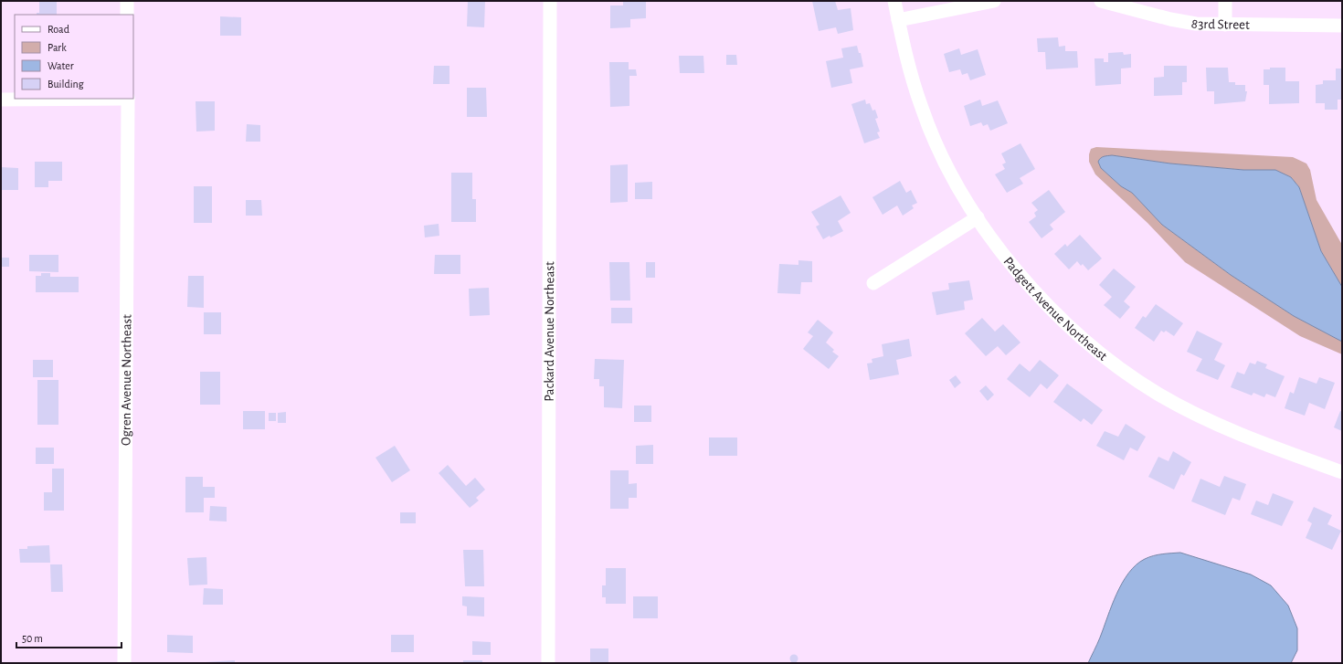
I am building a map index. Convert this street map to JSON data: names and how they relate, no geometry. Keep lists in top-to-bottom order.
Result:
{
  "streets": {
    "street": [
      "83rd Street",
      "Padgett Avenue Northeast",
      "Packard Avenue Northeast",
      "Ogren Avenue Northeast"
    ]
  },
  "legend": [
    "Road",
    "Park",
    "Water",
    "Building"
  ],
  "scale_bar": "50 m"
}
